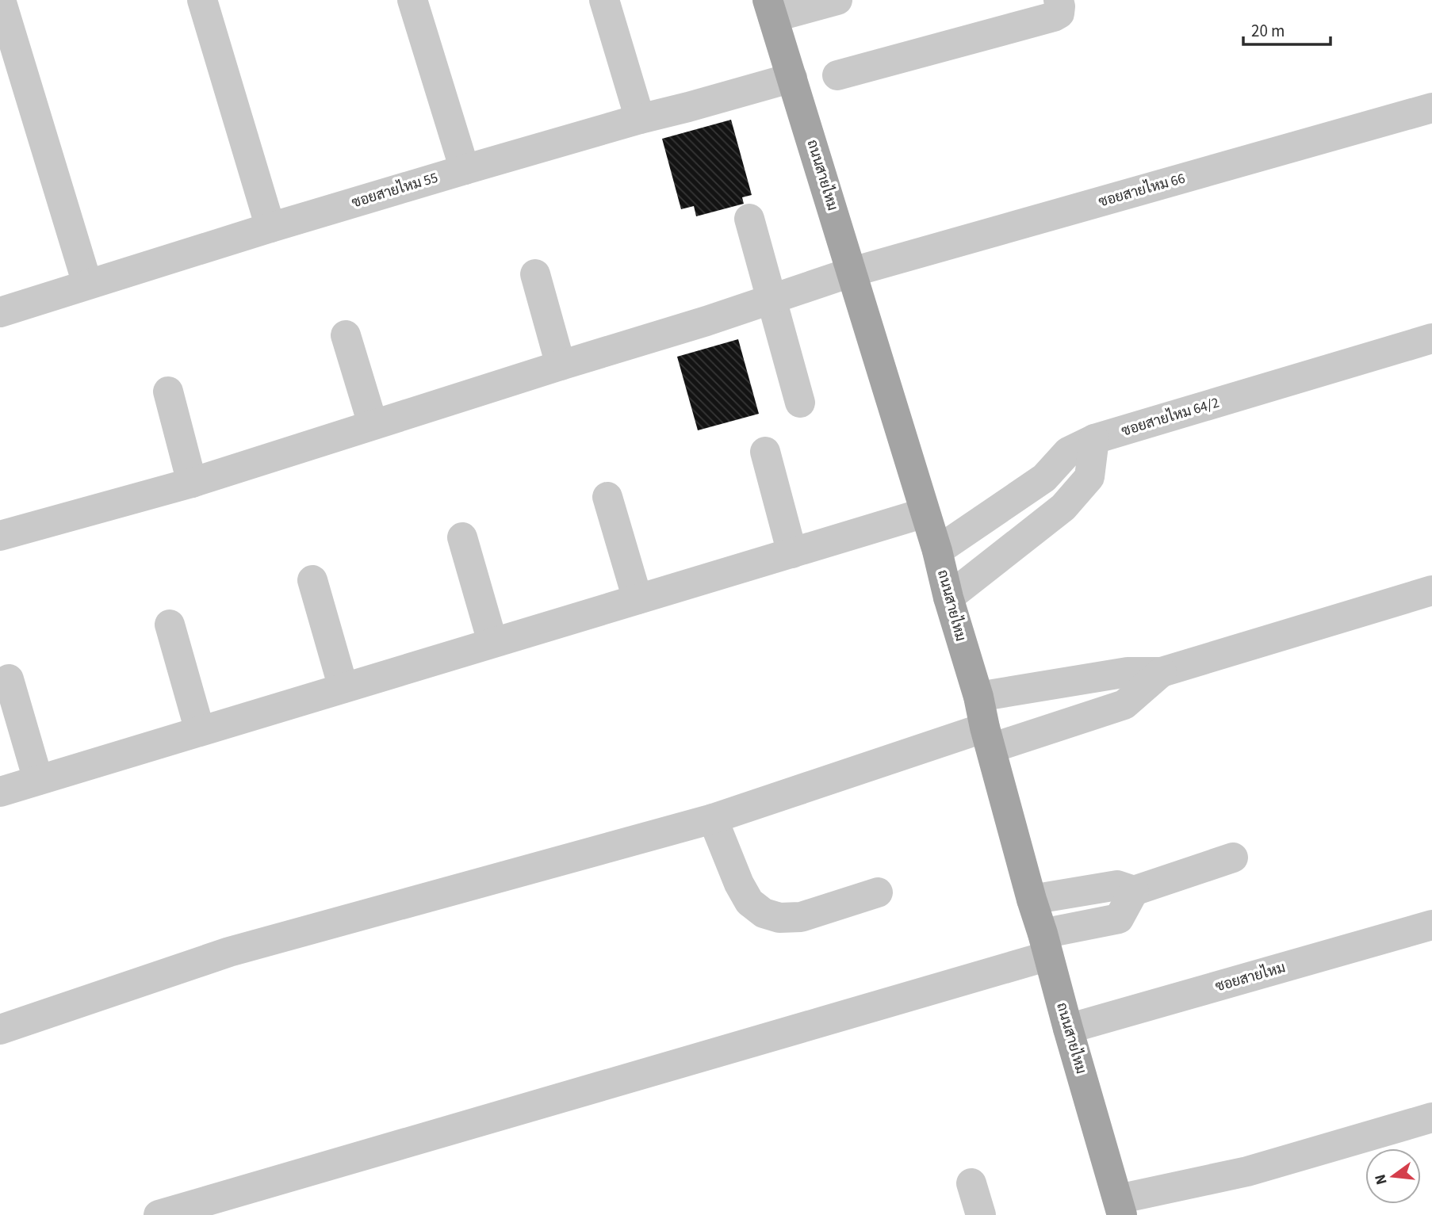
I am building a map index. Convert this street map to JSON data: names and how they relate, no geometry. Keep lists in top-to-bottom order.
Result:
{
  "streets": {
    "main road": ["ถนนสายไหม"],
    "street": [
      "ซอยสายไหม 55",
      "ซอยสายไหม 66",
      "ซอยสายไหม 64/2",
      "ซอยสายไหม"
    ]
  },
  "crossings": [
    ["ถนนสายไหม", "ซอยสายไหม 55"],
    ["ถนนสายไหม", "ซอยสายไหม 66"],
    ["ถนนสายไหม", "ซอยสายไหม 64/2"],
    ["ถนนสายไหม", "ซอยสายไหม"]
  ],
  "scale_bar": "20 m",
  "north": "left"
}
